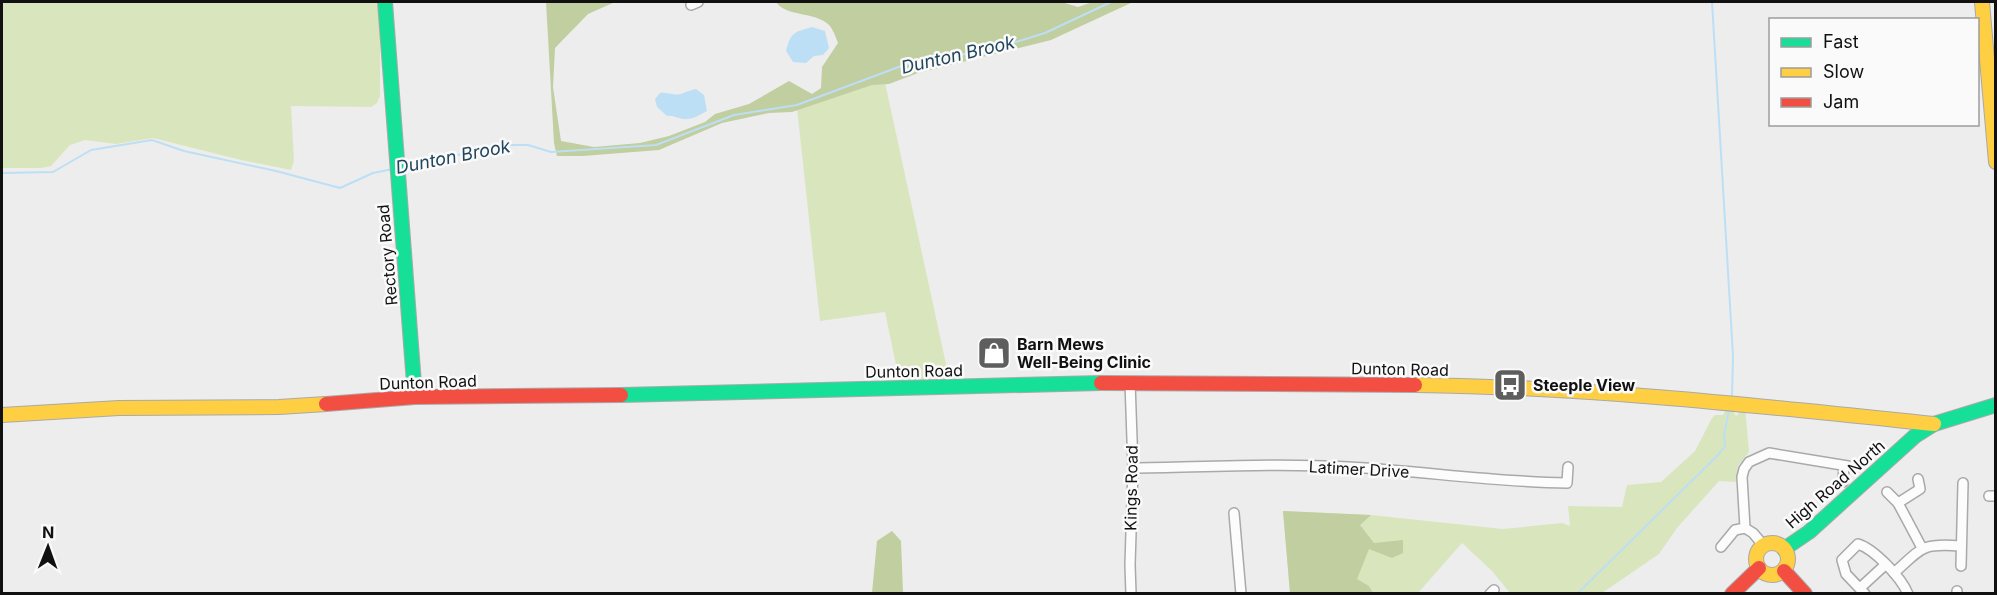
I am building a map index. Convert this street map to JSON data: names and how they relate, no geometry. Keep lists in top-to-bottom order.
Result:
{
  "streets": {
    "street": [
      "Rectory Road",
      "Dunton Road",
      "Latimer Drive",
      "High Road North",
      "Kings Road"
    ]
  },
  "crossings": [
    ["Rectory Road", "Dunton Road"],
    ["Dunton Road", "High Road North"],
    ["Dunton Road", "Kings Road"],
    ["Latimer Drive", "Kings Road"]
  ],
  "water": ["Dunton Brook"],
  "places": {
    "shop": ["Barn Mews Well-Being Clinic"],
    "bus stop": ["Steeple View"]
  },
  "legend": ["Fast", "Slow", "Jam"],
  "north": "top"
}
